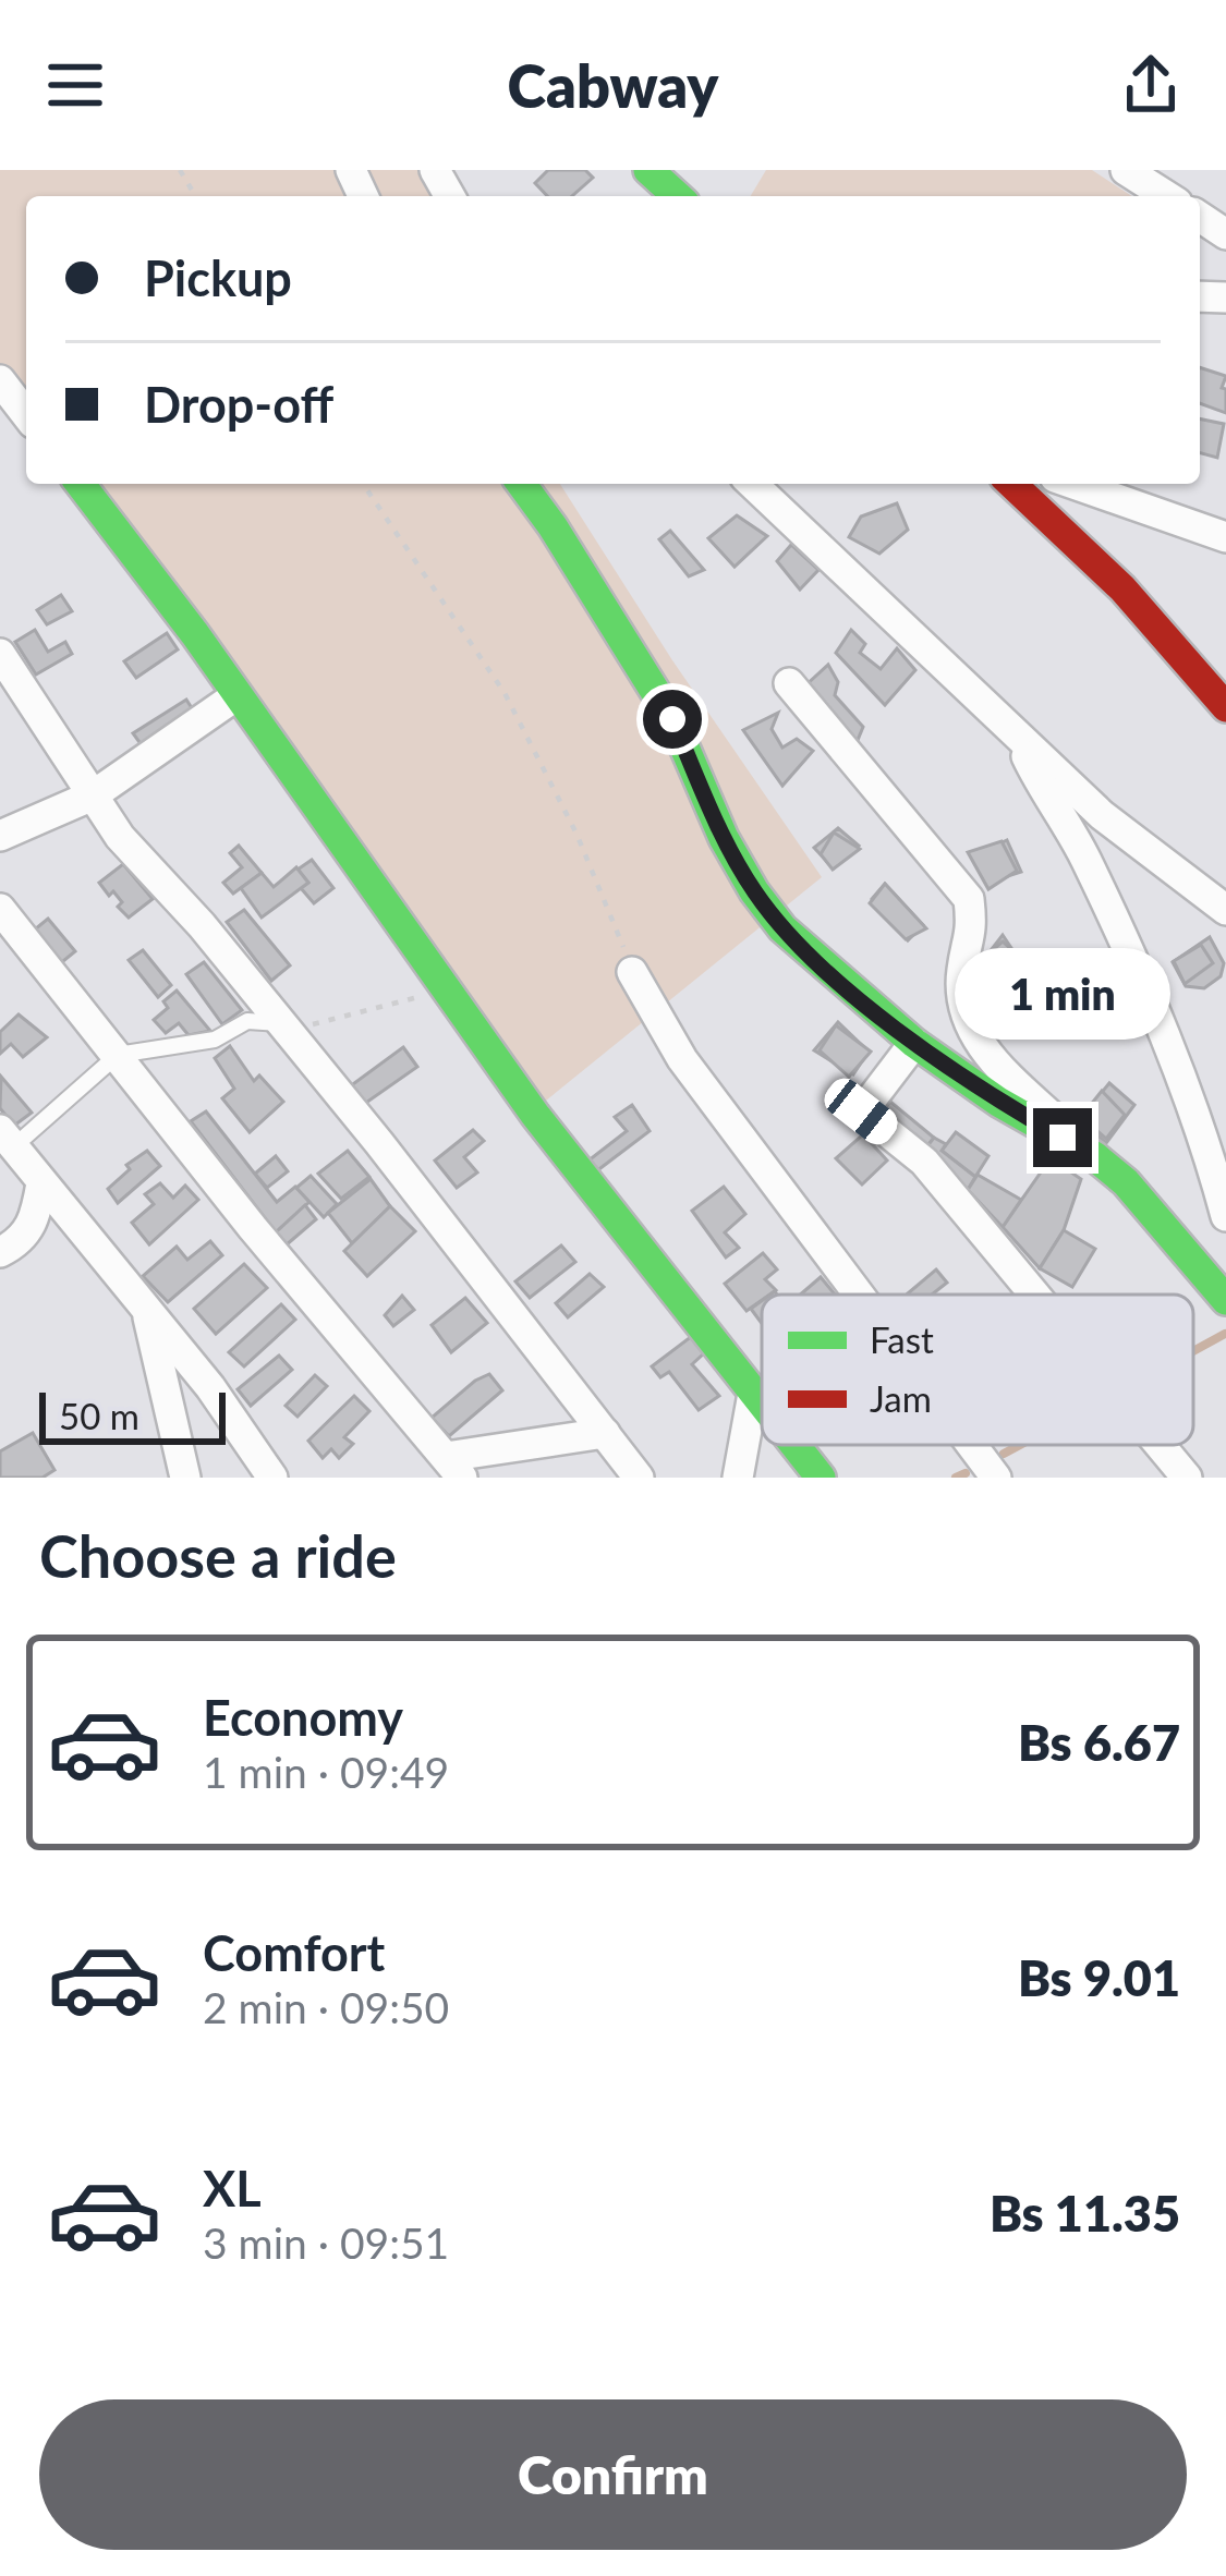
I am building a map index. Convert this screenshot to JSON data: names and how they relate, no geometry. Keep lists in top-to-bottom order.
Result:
{
  "legend": ["Fast", "Jam"],
  "scale_bar": "50 m",
  "page": {
    "header": "Cabway",
    "banner": ["Pickup", "Drop-off"],
    "bubble": "1 min",
    "scale": "50 m",
    "heading": "Choose a ride",
    "list": [
      {
        "name": "Economy",
        "note": "1 min · 09:49",
        "value": "Bs 6.67"
      },
      {
        "name": "Comfort",
        "note": "2 min · 09:50",
        "value": "Bs 9.01"
      },
      {
        "name": "XL",
        "note": "3 min · 09:51",
        "value": "Bs 11.35"
      }
    ],
    "buttons": "Confirm"
  }
}
